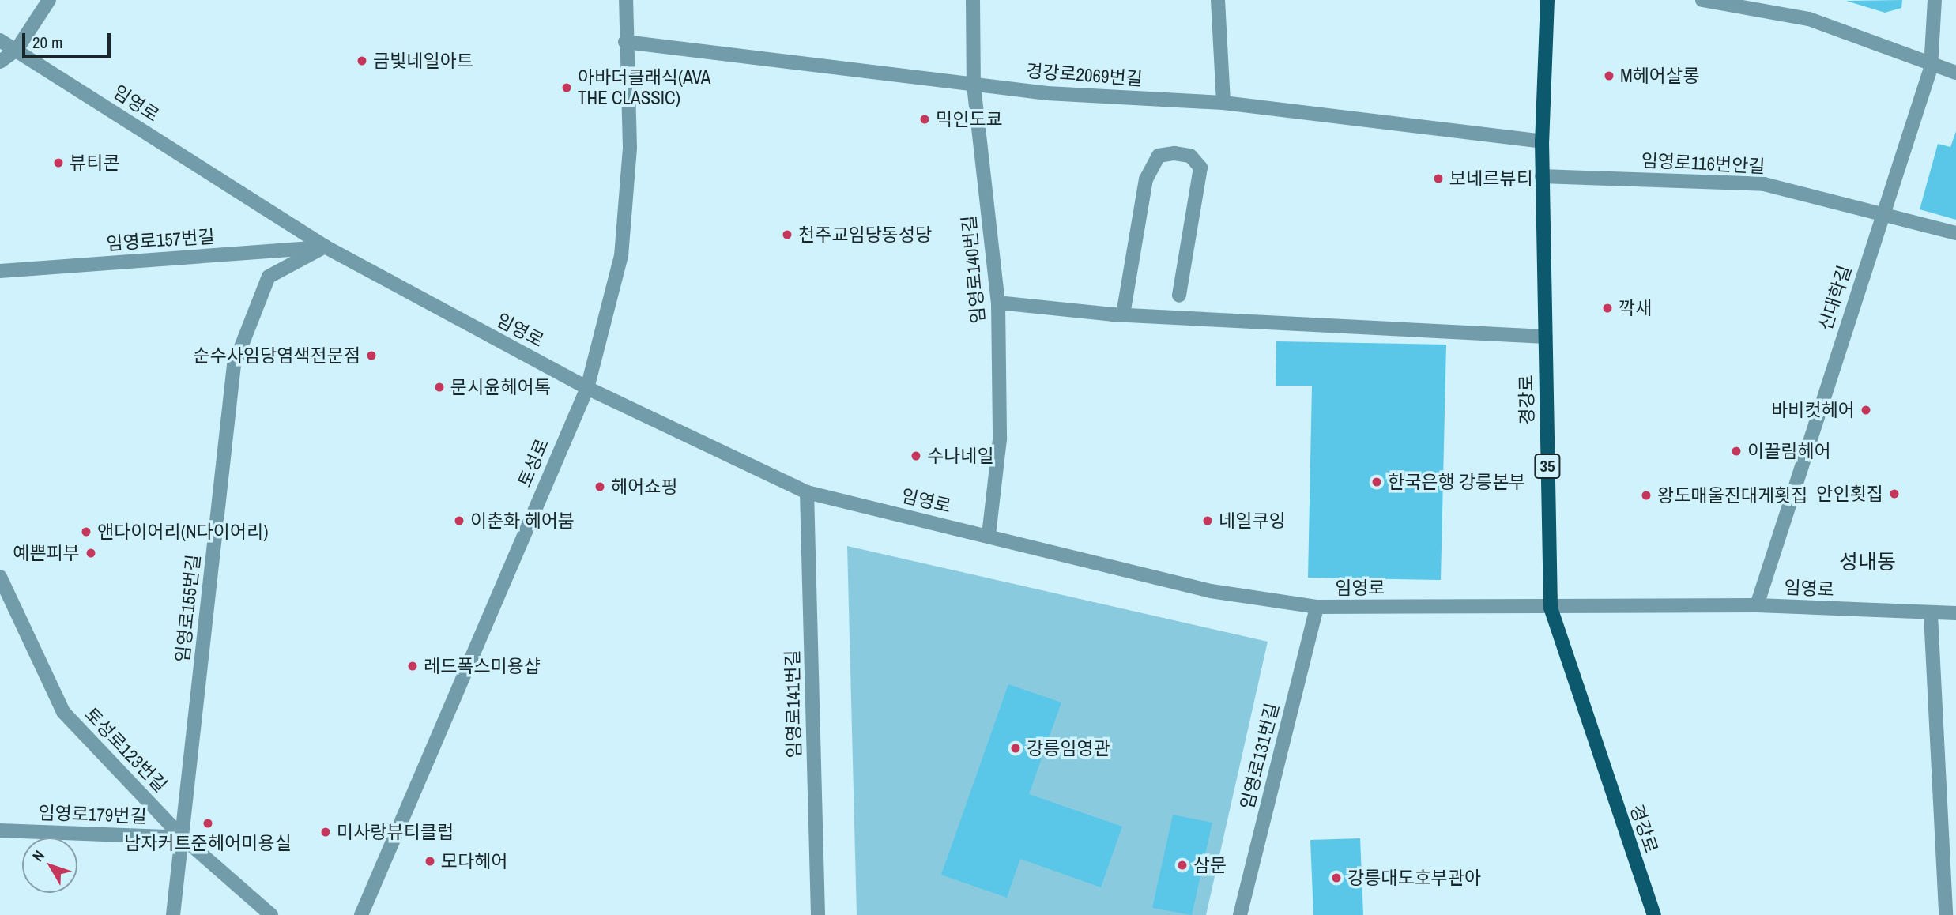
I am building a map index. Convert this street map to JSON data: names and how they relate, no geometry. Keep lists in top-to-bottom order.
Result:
{
  "streets": {
    "main road": ["경강로", "35"],
    "street": [
      "경강로2069번길",
      "임영로",
      "임영로116번안길",
      "임영로157번길",
      "임영로140번길",
      "신대학길",
      "토성로",
      "임영로155번길",
      "임영로141번길",
      "토성로123번길",
      "임영로131번길",
      "임영로179번길"
    ]
  },
  "crossings": [
    ["경강로2069번길", "임영로140번길"],
    ["경강로2069번길", "경강로"],
    ["경강로2069번길", "토성로"],
    ["임영로", "임영로157번길"],
    ["임영로", "임영로140번길"],
    ["임영로", "신대학길"],
    ["임영로", "경강로"],
    ["임영로", "토성로"],
    ["임영로", "임영로155번길"],
    ["임영로", "임영로141번길"],
    ["임영로", "임영로131번길"],
    ["임영로116번안길", "신대학길"],
    ["임영로116번안길", "경강로"],
    ["임영로157번길", "임영로155번길"],
    ["임영로155번길", "토성로123번길"],
    ["임영로155번길", "임영로179번길"],
    ["토성로123번길", "임영로179번길"]
  ],
  "districts": ["성내동"],
  "places": [
    "금빛네일아트",
    "M헤어살롱",
    "아바더클래식(AVA THE CLASSIC)",
    "믹인도쿄",
    "뷰티콘",
    "보네르뷰티",
    "천주교임당동성당",
    "깍새",
    "순수사임당염색전문점",
    "문시윤헤어톡",
    "바비컷헤어",
    "이끌림헤어",
    "수나네일",
    "한국은행 강릉본부",
    "헤어쇼핑",
    "안인횟집",
    "왕도매울진대게횟집",
    "이춘화 헤어붐",
    "네일쿠잉",
    "앤다이어리(N다이어리)",
    "예쁜피부",
    "레드폭스미용샵",
    "강릉임영관",
    "남자커트준헤어미용실",
    "미사랑뷰티클럽",
    "모다헤어",
    "삼문",
    "강릉대도호부관아"
  ],
  "scale_bar": "20 m",
  "north": "top left"
}
